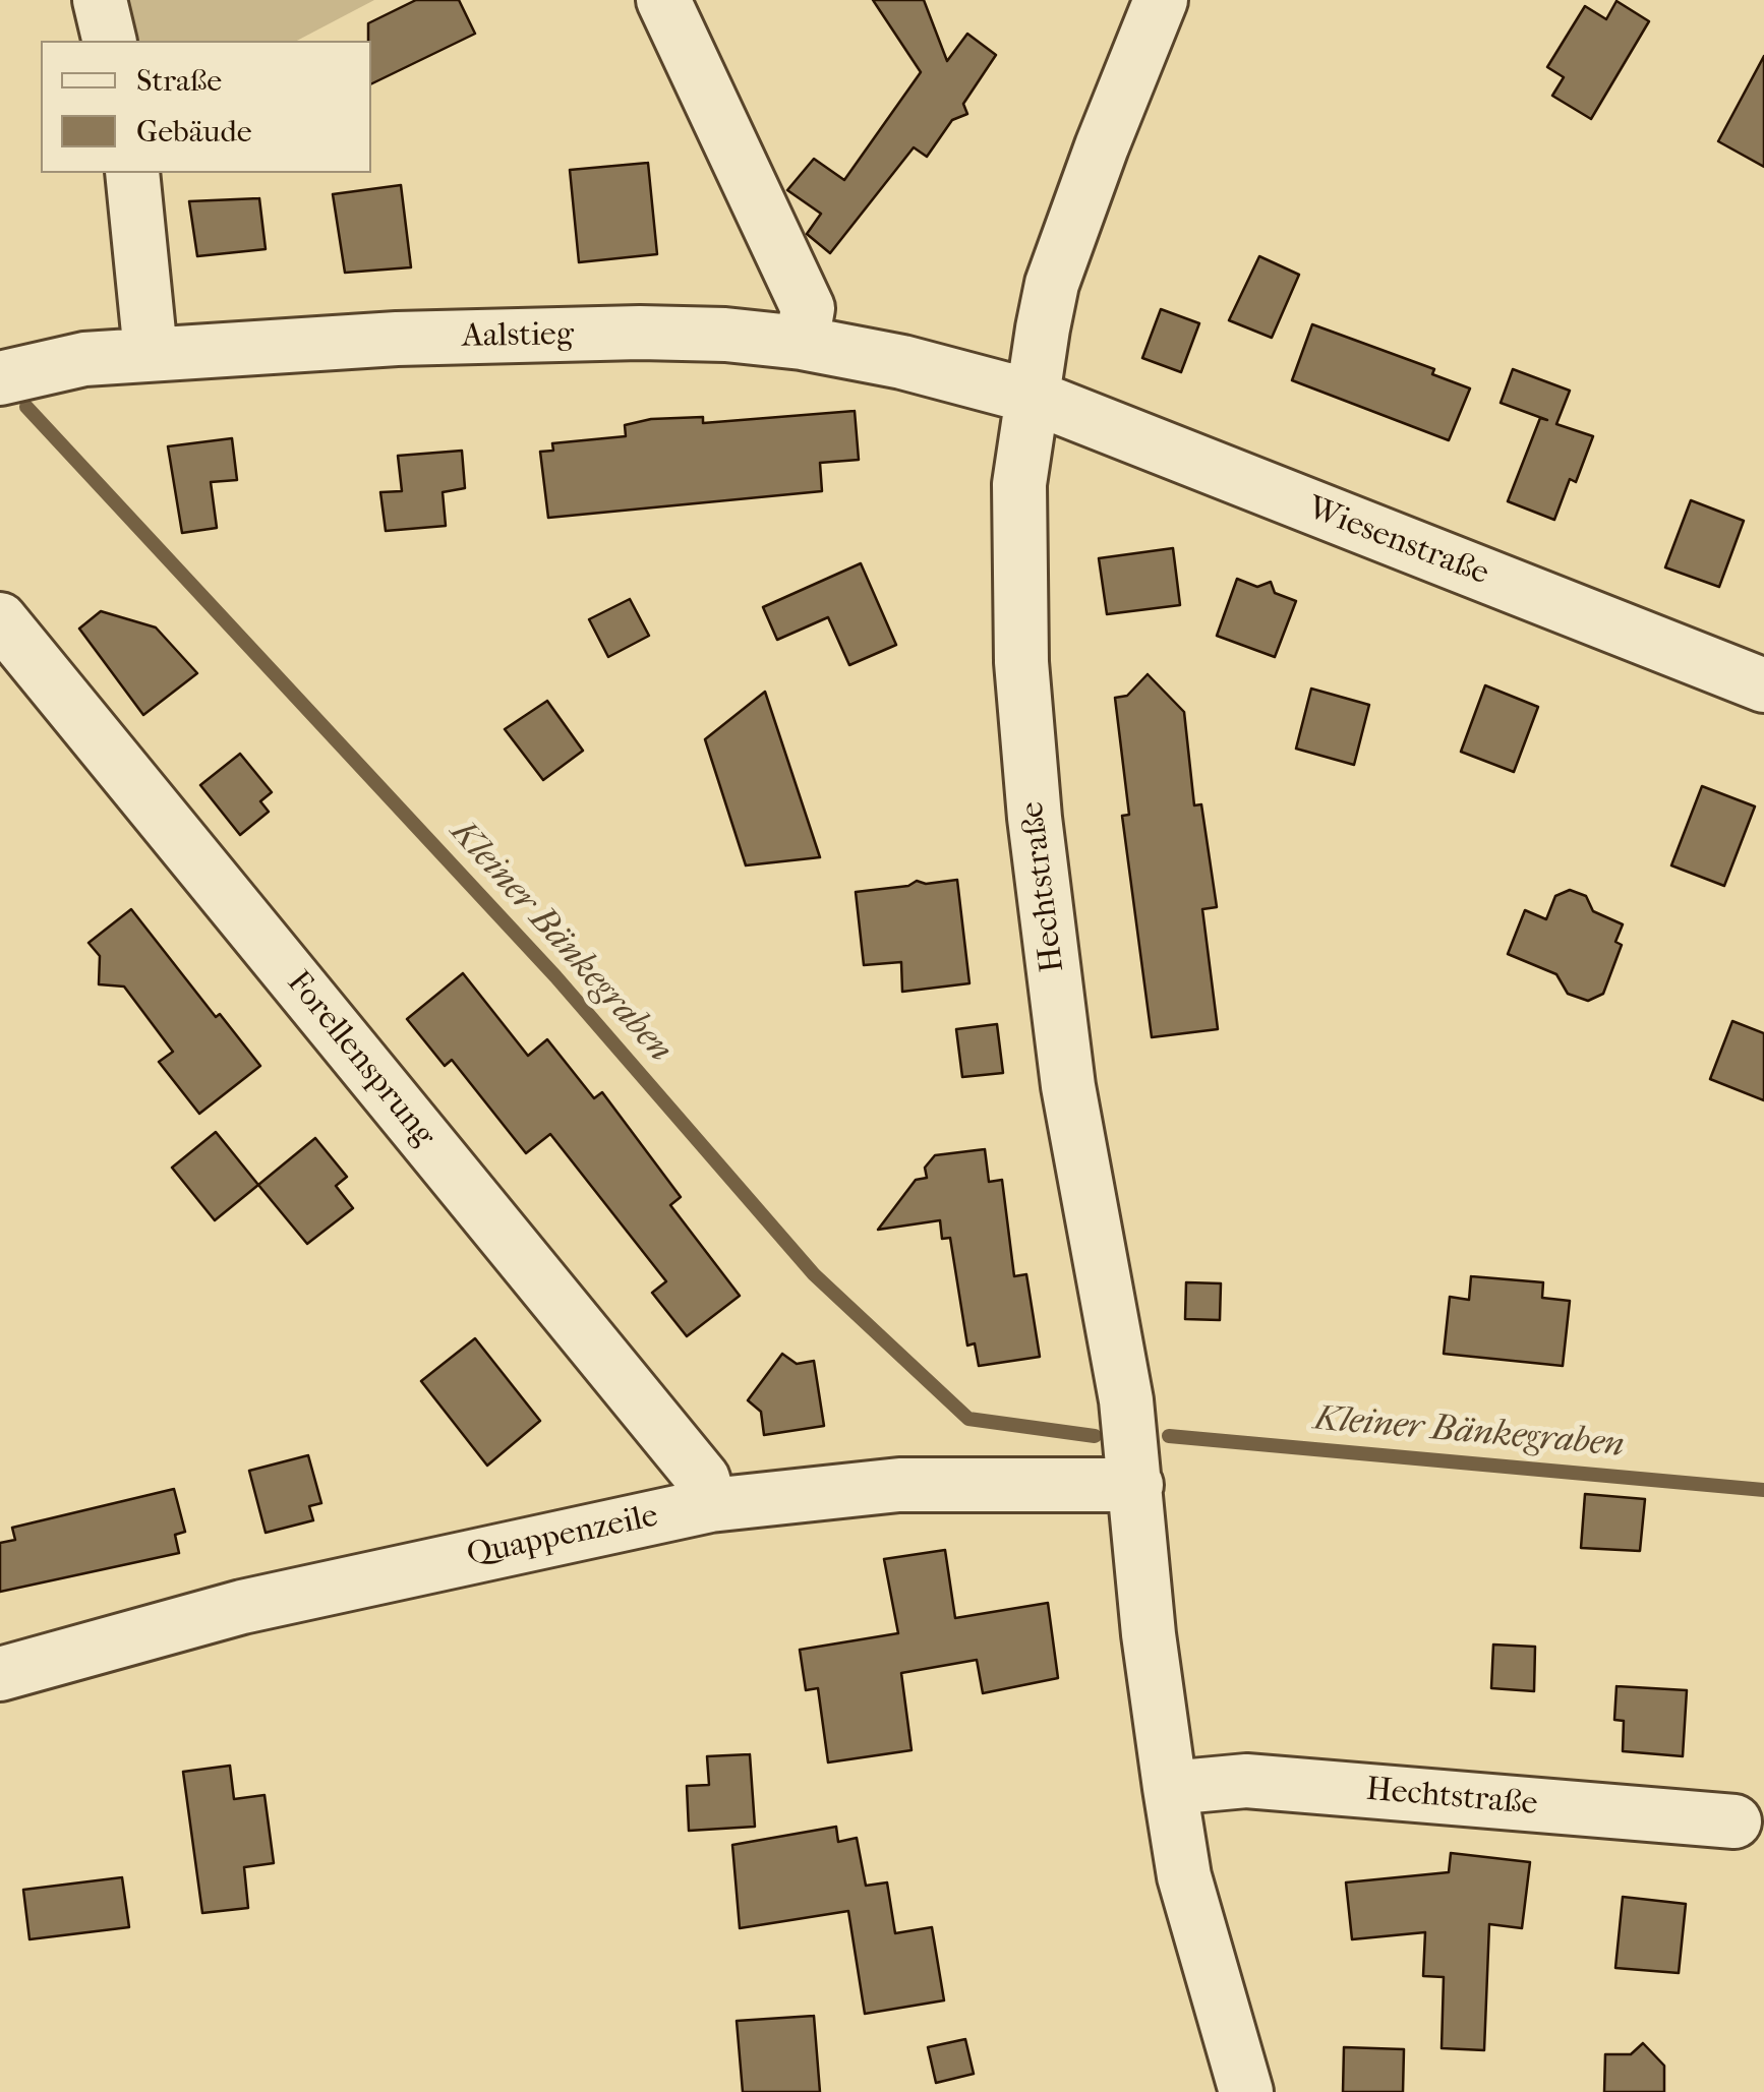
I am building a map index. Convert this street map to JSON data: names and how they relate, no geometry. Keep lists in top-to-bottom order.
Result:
{
  "streets": {
    "street": [
      "Aalstieg",
      "Wiesenstraße",
      "Hechtstraße",
      "Forellensprung",
      "Quappenzeile"
    ]
  },
  "crossings": [
    ["Aalstieg", "Wiesenstraße"],
    ["Aalstieg", "Hechtstraße"],
    ["Wiesenstraße", "Hechtstraße"],
    ["Hechtstraße", "Quappenzeile"],
    ["Forellensprung", "Quappenzeile"]
  ],
  "water": ["Kleiner Bänkegraben"],
  "legend": ["Straße", "Gebäude"]
}
